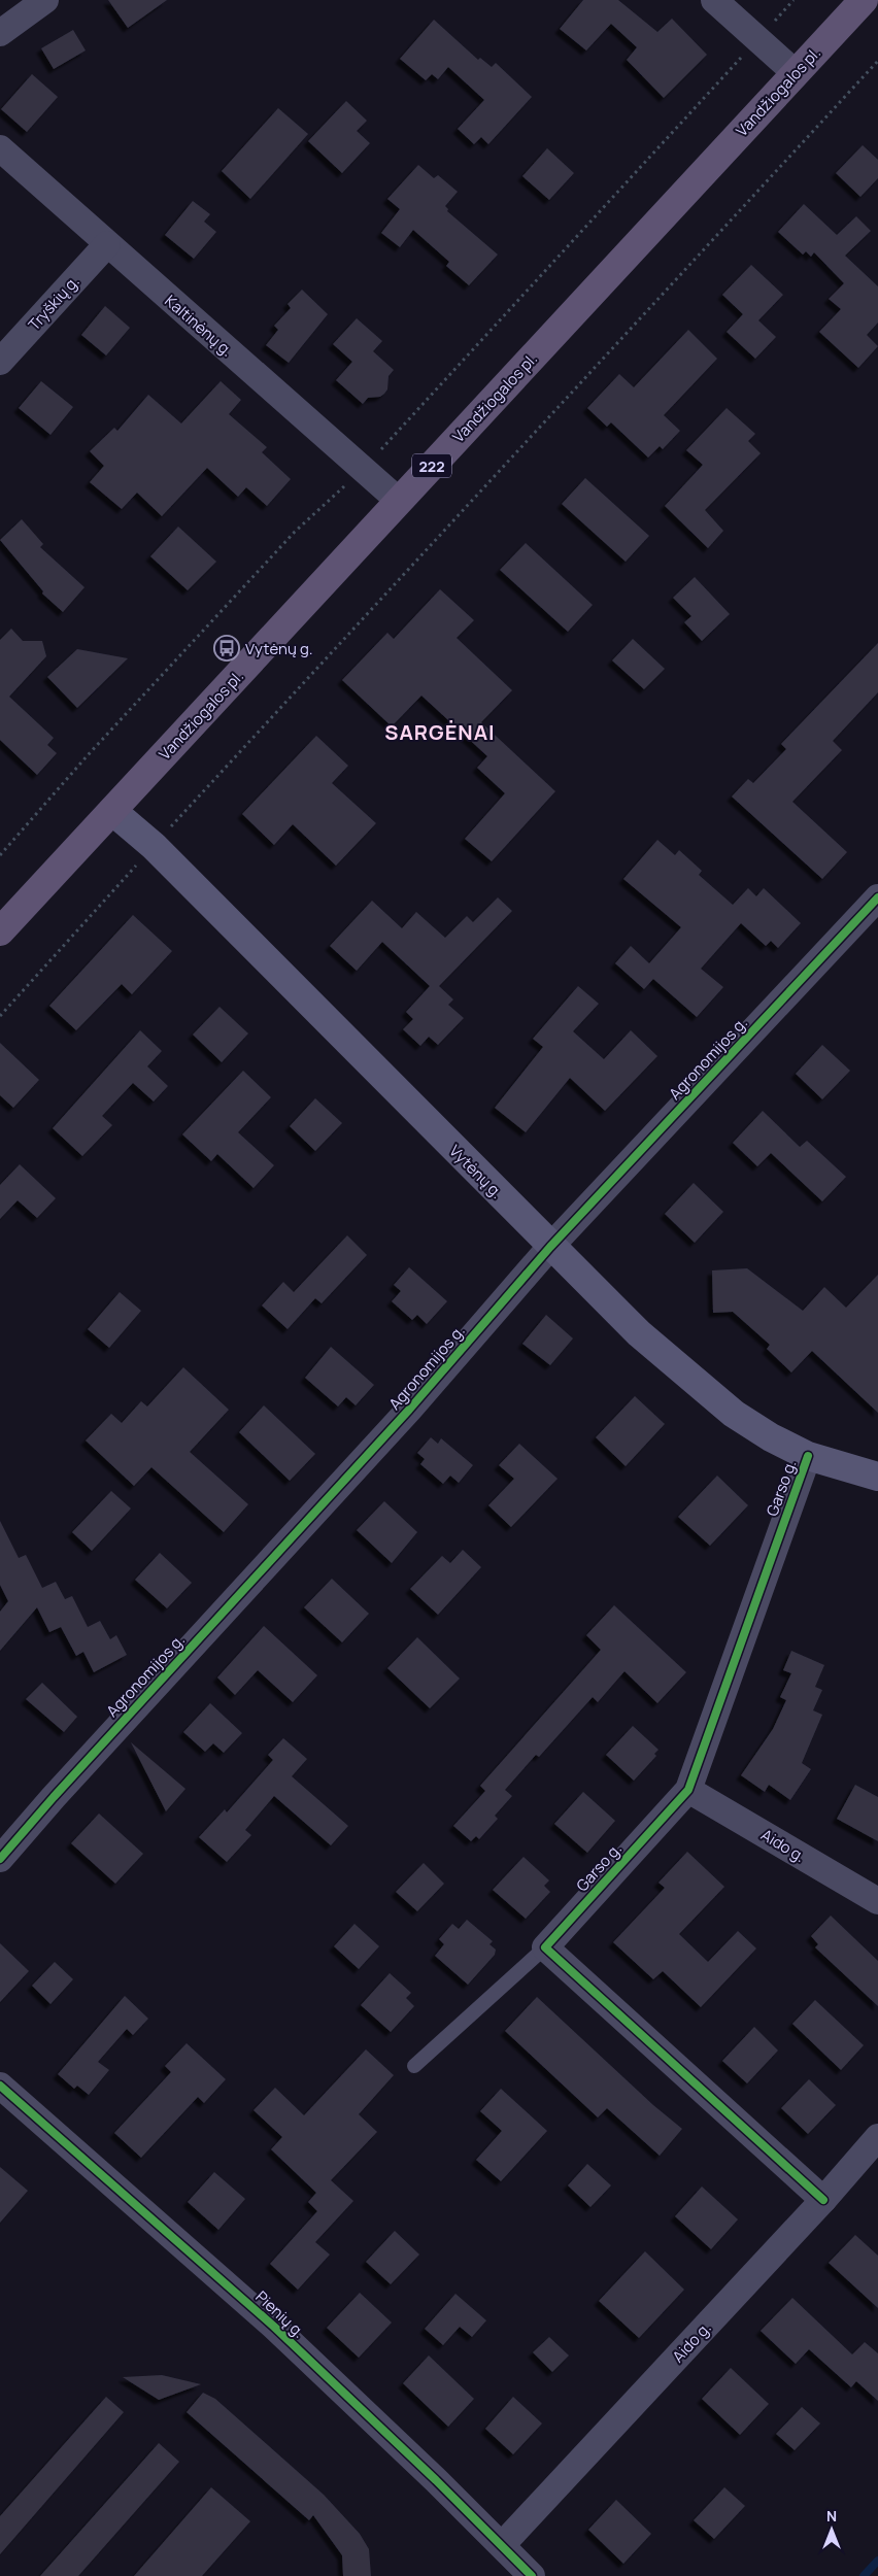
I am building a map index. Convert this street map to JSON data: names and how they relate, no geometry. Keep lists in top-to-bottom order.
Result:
{
  "streets": {
    "main road": ["Vandžiogalos pl.", "222", "Vytėnų g."],
    "street": [
      "Tryškių g.",
      "Kaltinėnų g.",
      "Agronomijos g.",
      "Garso g.",
      "Aido g.",
      "Pienių g."
    ]
  },
  "crossings": [
    ["Vandžiogalos pl.", "Kaltinėnų g."],
    ["Vandžiogalos pl.", "Vytėnų g."],
    ["Tryškių g.", "Kaltinėnų g."],
    ["Agronomijos g.", "Vytėnų g."],
    ["Vytėnų g.", "Garso g."],
    ["Garso g.", "Aido g."],
    ["Aido g.", "Pienių g."]
  ],
  "districts": ["SARGĖNAI"],
  "places": {
    "bus stop": ["Vytėnų g."]
  },
  "north": "top"
}
